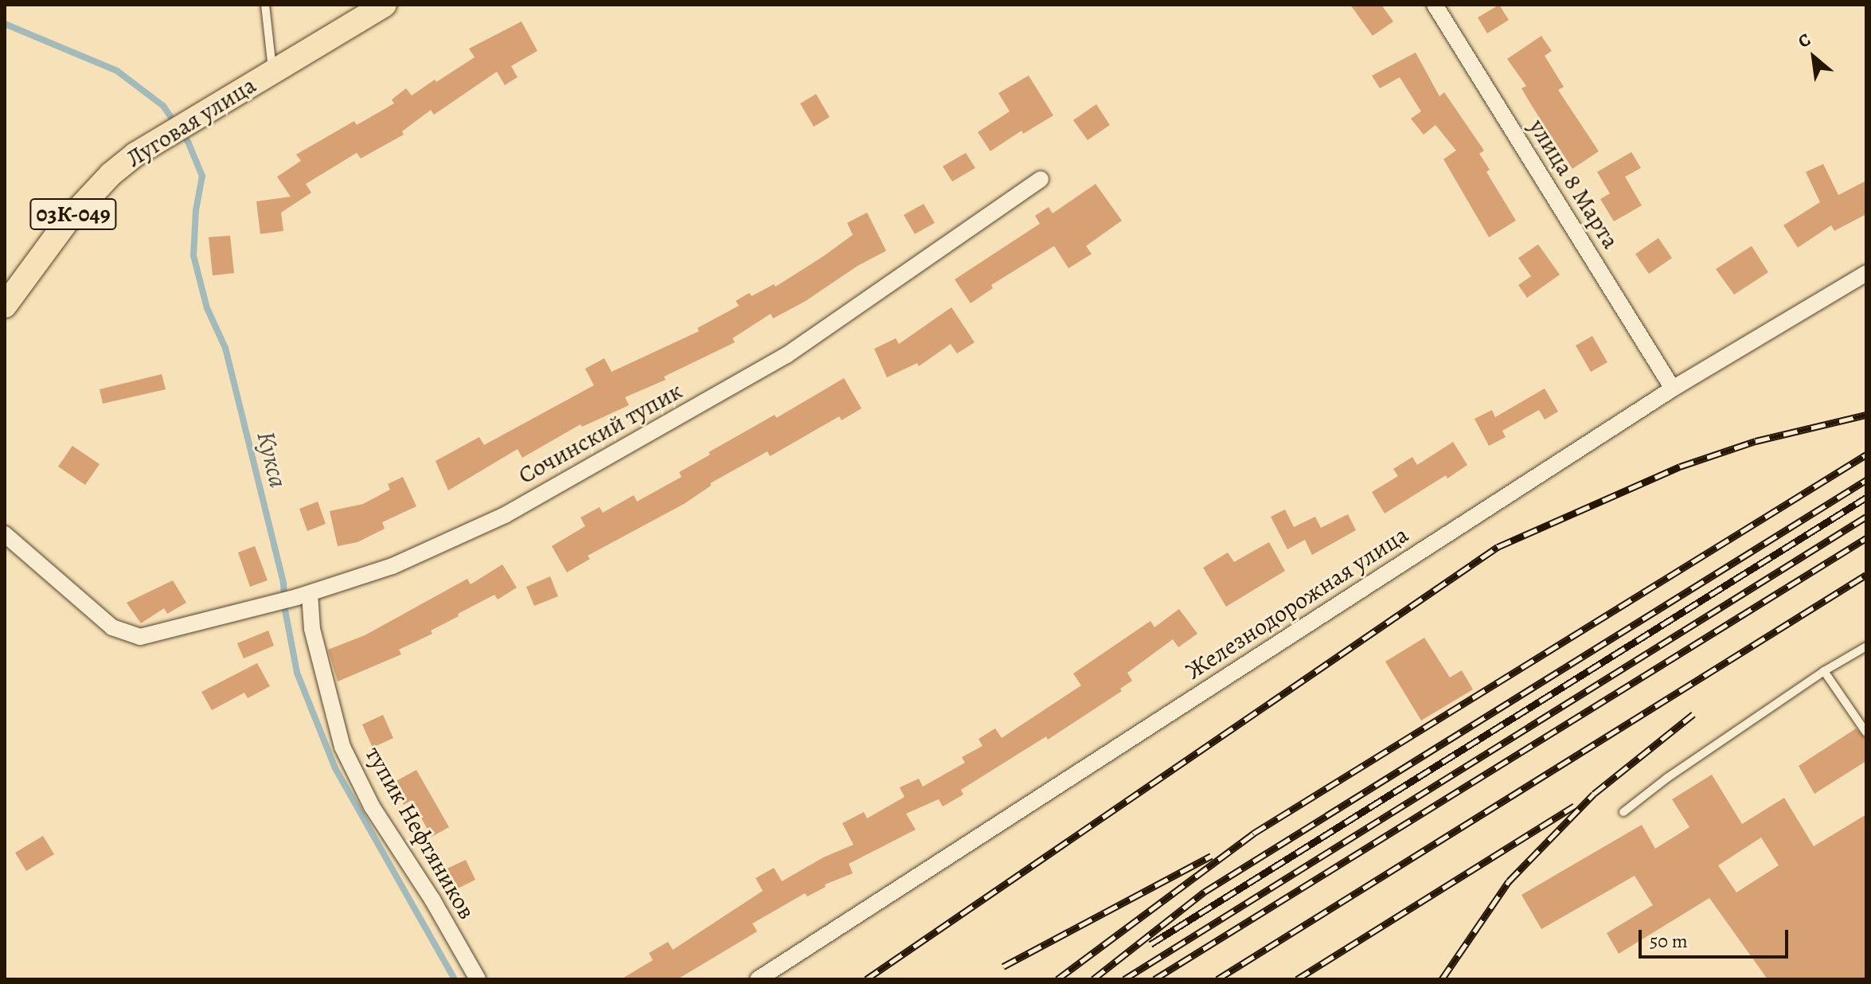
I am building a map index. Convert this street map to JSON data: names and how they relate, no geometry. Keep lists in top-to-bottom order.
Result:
{
  "streets": {
    "main road": ["Луговая улица", "03К-049"],
    "street": [
      "улица 8 Марта",
      "Сочинский тупик",
      "Железнодорожная улица",
      "тупик Нефтяников"
    ]
  },
  "crossings": [
    ["улица 8 Марта", "Железнодорожная улица"],
    ["Сочинский тупик", "тупик Нефтяников"]
  ],
  "water": ["Кукса"],
  "scale_bar": "50 m",
  "north": "top left"
}
